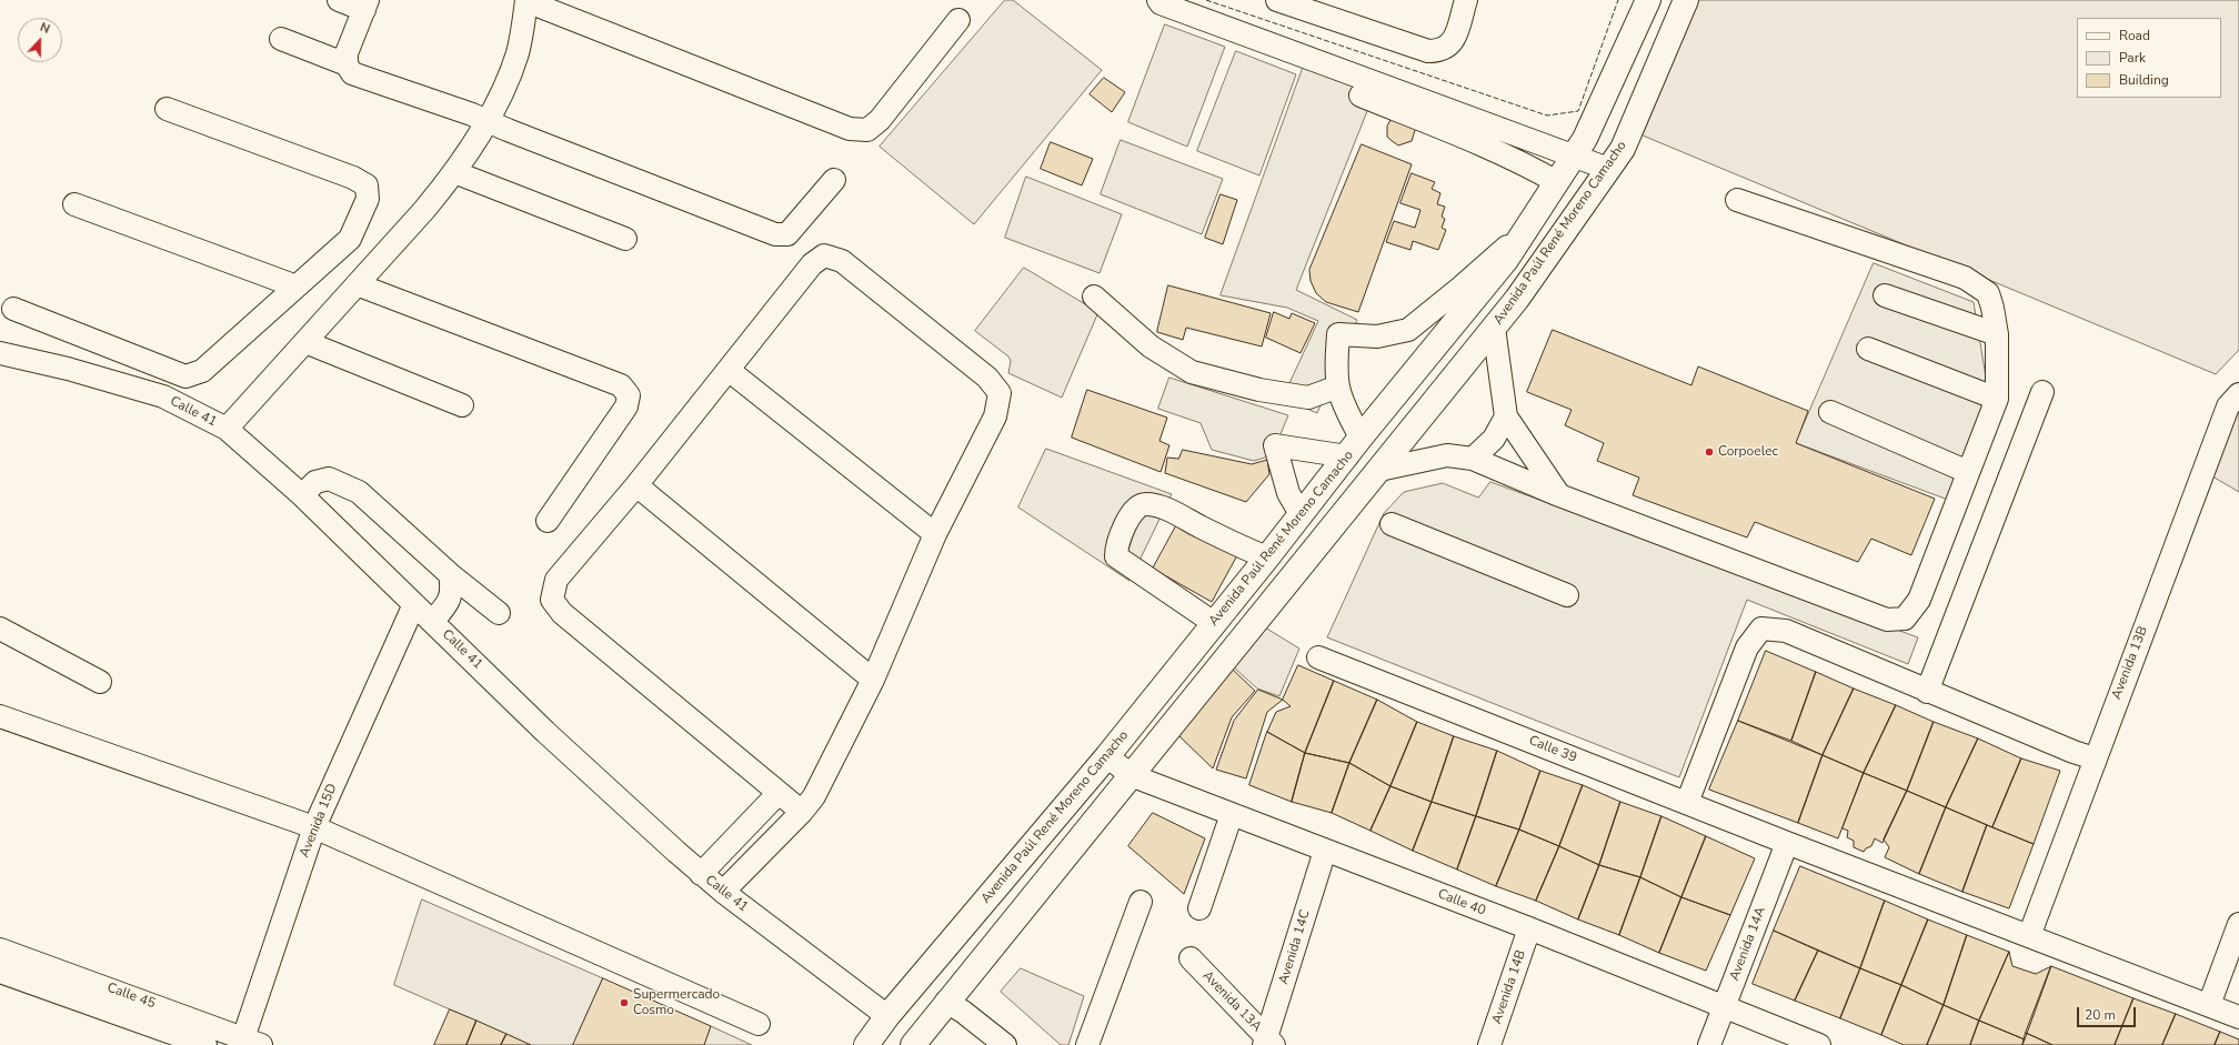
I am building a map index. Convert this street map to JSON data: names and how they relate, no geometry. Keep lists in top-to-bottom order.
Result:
{
  "streets": {
    "main road": ["Avenida Paúl René Moreno Camacho"],
    "street": [
      "Calle 41",
      "Avenida 13B",
      "Calle 39",
      "Avenida 15D",
      "Calle 40",
      "Avenida 14A",
      "Avenida 14C",
      "Avenida 14B",
      "Calle 45",
      "Avenida 13A"
    ]
  },
  "crossings": [
    ["Avenida Paúl René Moreno Camacho", "Calle 41"],
    ["Avenida Paúl René Moreno Camacho", "Calle 40"],
    ["Calle 41", "Avenida 15D"],
    ["Avenida 13B", "Calle 39"],
    ["Calle 39", "Avenida 14A"],
    ["Avenida 15D", "Calle 45"],
    ["Calle 40", "Avenida 14A"],
    ["Calle 40", "Avenida 14C"],
    ["Calle 40", "Avenida 14B"]
  ],
  "places": ["Corpoelec", "Supermercado Cosmo"],
  "legend": ["Road", "Park", "Building"],
  "scale_bar": "20 m",
  "north": "top"
}
